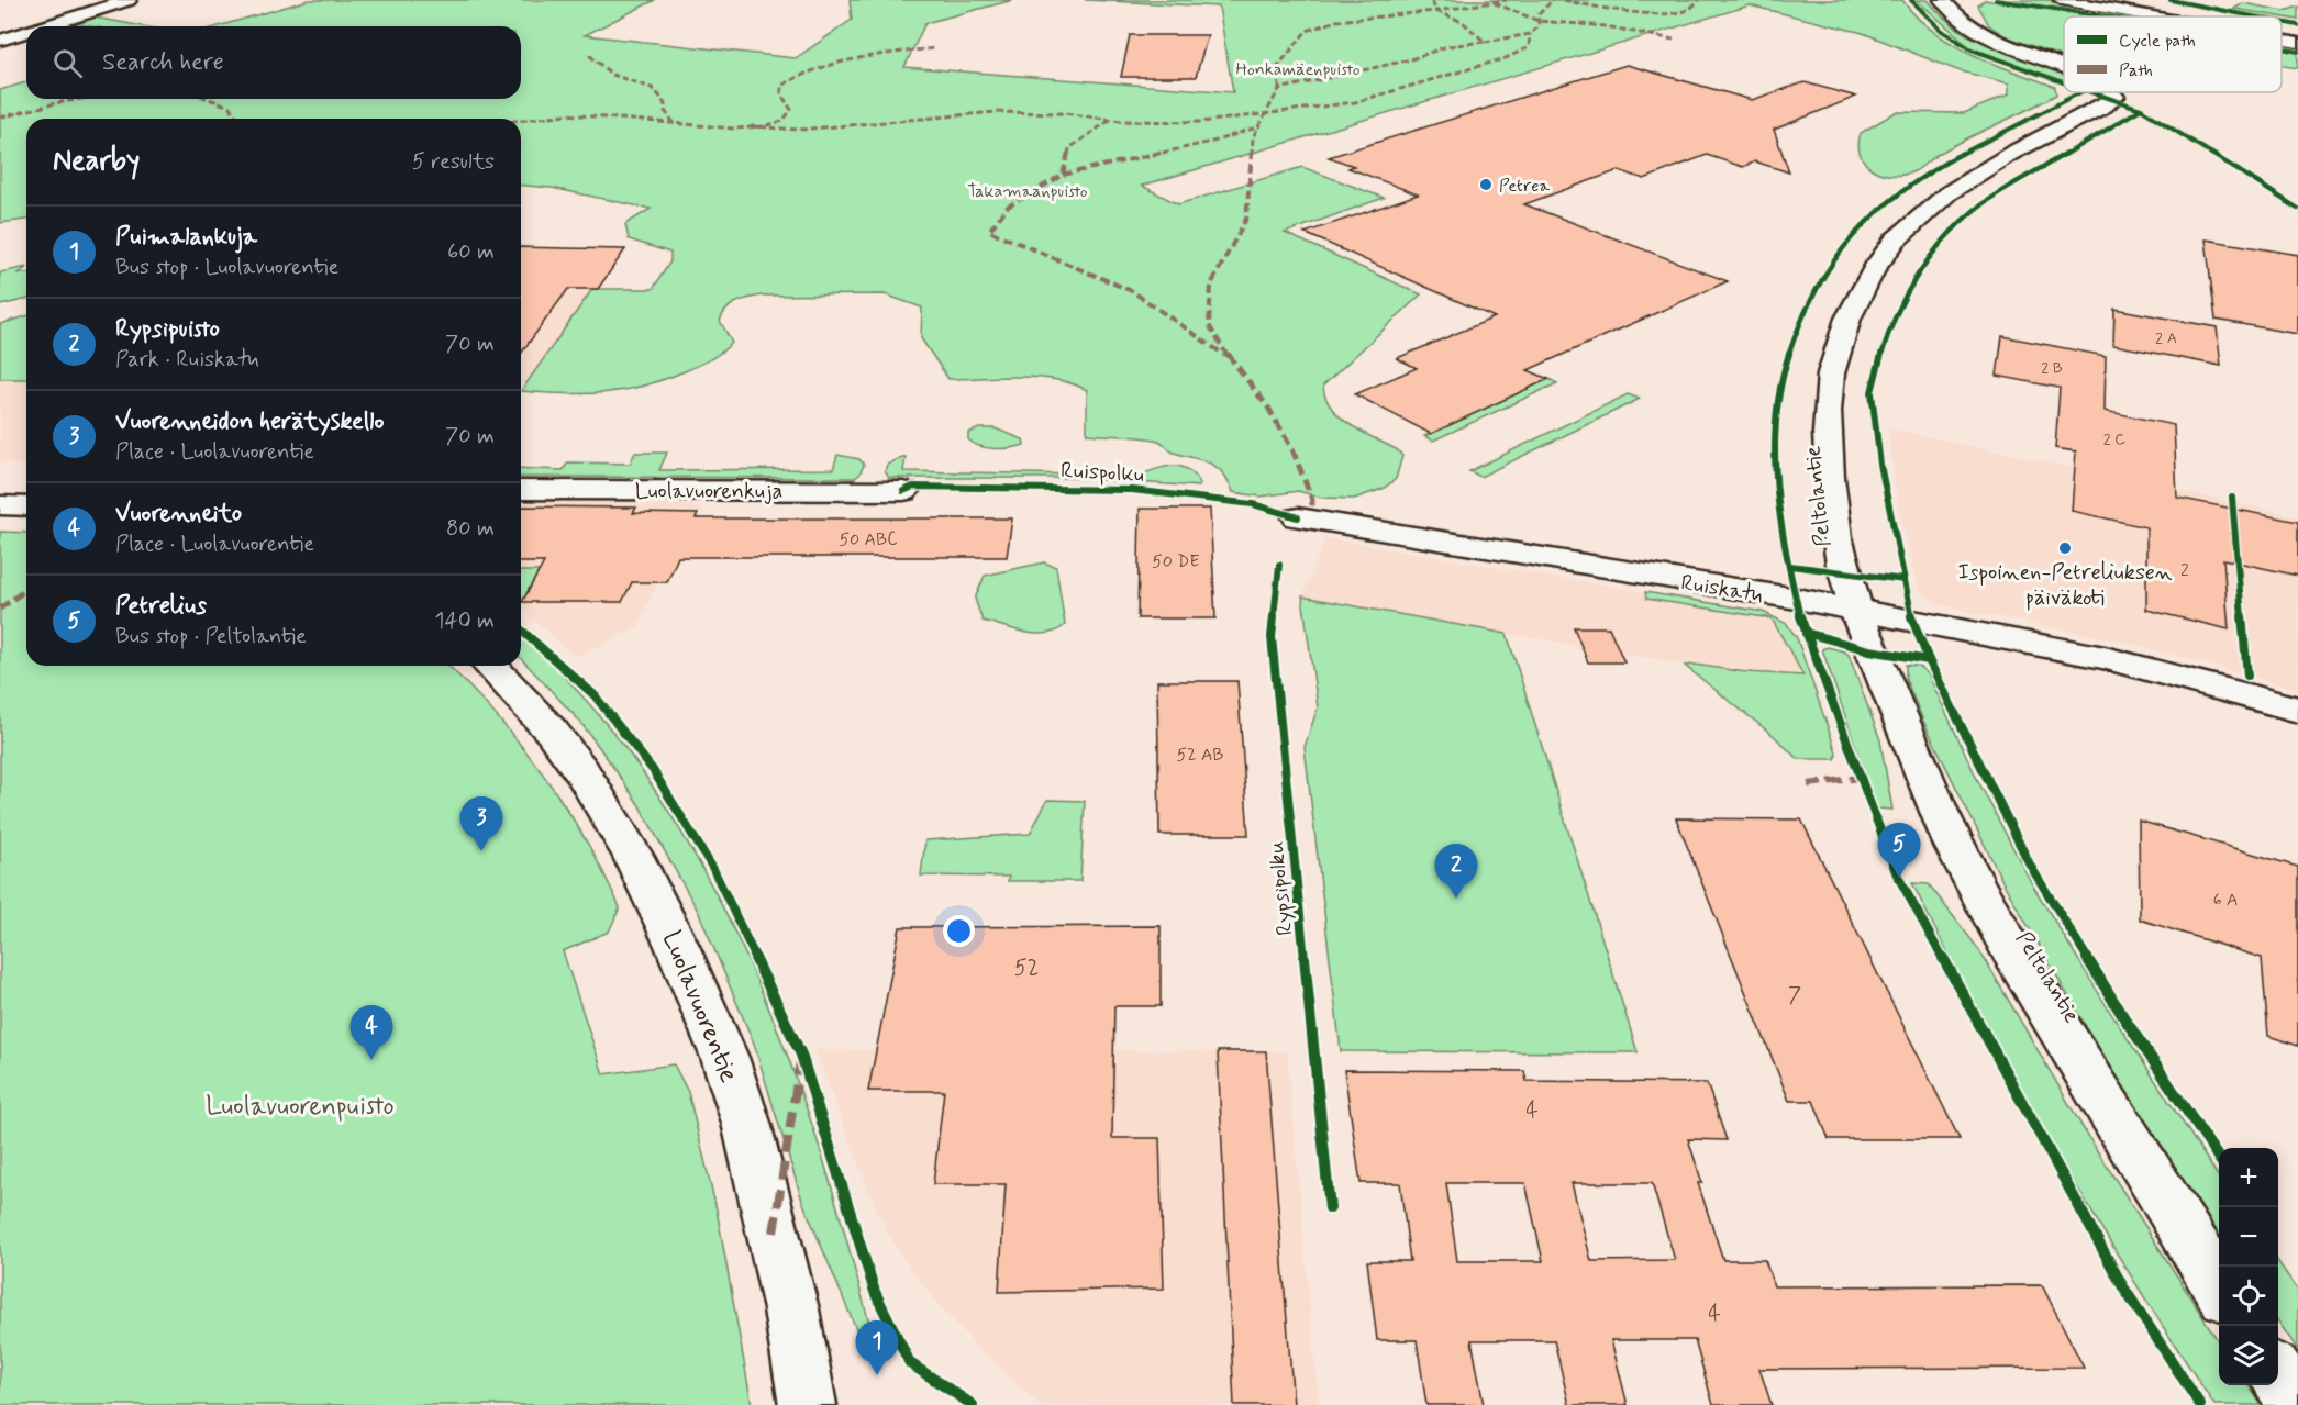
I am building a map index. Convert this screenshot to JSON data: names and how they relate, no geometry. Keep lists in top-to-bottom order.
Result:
{
  "streets": {
    "street": [
      "Luolavuorenkuja",
      "Peltolantie",
      "Ruiskatu",
      "Luolavuorentie"
    ],
    "cycle path": ["Ruispolku", "Rypsipolku"]
  },
  "crossings": [
    ["Peltolantie", "Ruiskatu"]
  ],
  "parks": ["Honkamäenpuisto", "Takamaanpuisto", "Luolavuorenpuisto"],
  "places": ["Petrea", "Ispoinen-Petreliuksen päiväkoti"],
  "house_numbers": [
    "2 A",
    "2 B",
    "2 C",
    "50 ABC",
    "50 DE",
    "2",
    "52 AB",
    "6 A",
    "52",
    "7",
    "4",
    "4"
  ],
  "legend": ["Cycle path", "Path"],
  "page": {
    "search": "Search here",
    "heading": ["Nearby", "5 results"],
    "list": [
      {
        "mark": "1",
        "name": "Puimalankuja",
        "note": "Bus stop · Luolavuorentie",
        "value": "60 m"
      },
      {
        "mark": "2",
        "name": "Rypsipuisto",
        "note": "Park · Ruiskatu",
        "value": "70 m"
      },
      {
        "mark": "3",
        "name": "Vuorenneidon herätyskello",
        "note": "Place · Luolavuorentie",
        "value": "70 m"
      },
      {
        "mark": "4",
        "name": "Vuorenneito",
        "note": "Place · Luolavuorentie",
        "value": "80 m"
      },
      {
        "mark": "5",
        "name": "Petrelius",
        "note": "Bus stop · Peltolantie",
        "value": "140 m"
      }
    ],
    "pins": [
      "3",
      "5",
      "2",
      "4",
      "1"
    ],
    "map_buttons": ["+", "−"]
  }
}
